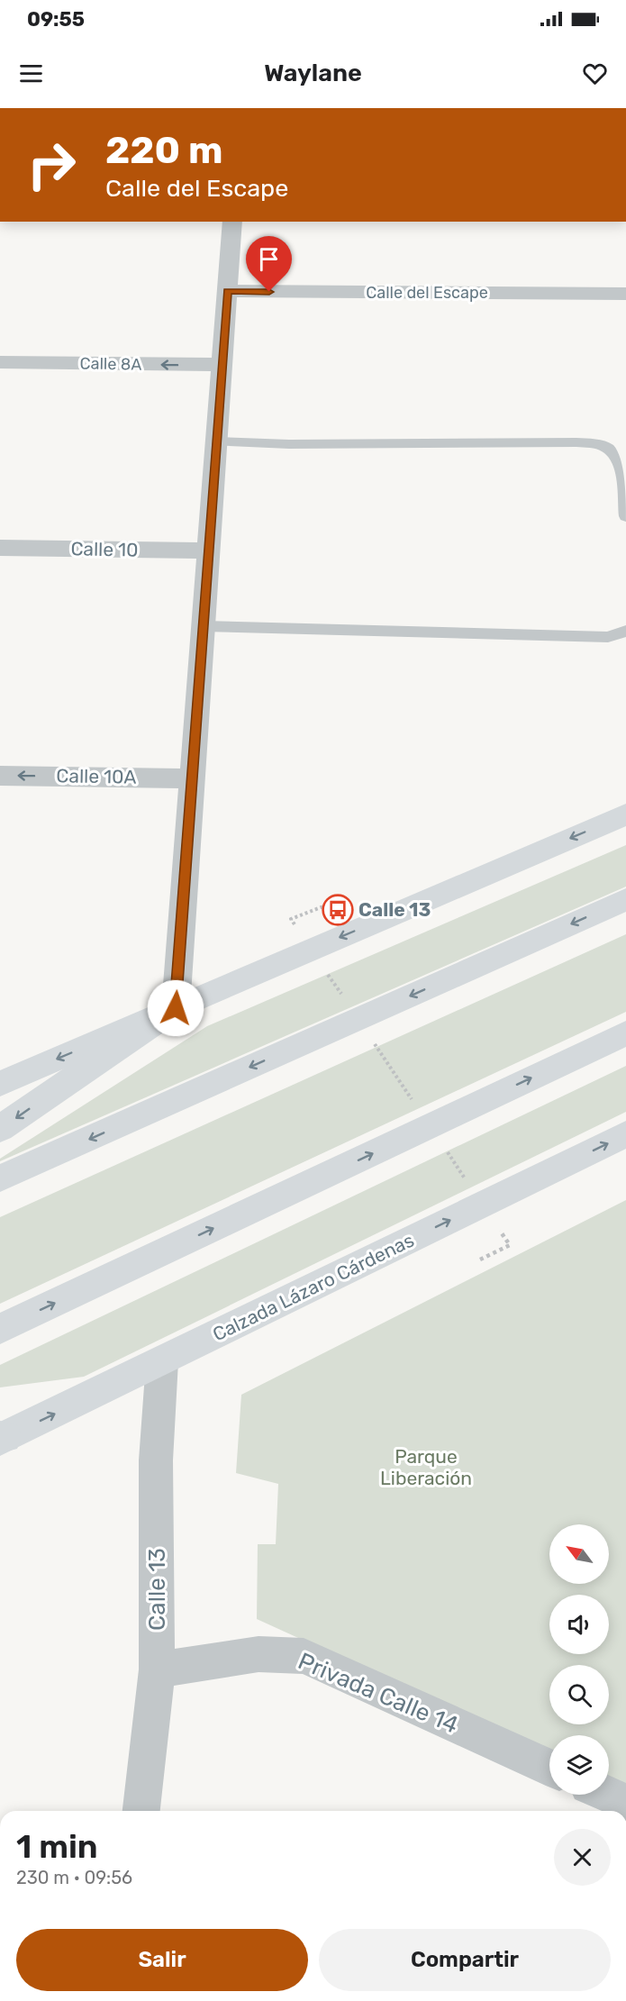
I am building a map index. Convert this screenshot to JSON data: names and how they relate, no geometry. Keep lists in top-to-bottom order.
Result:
{
  "streets": {
    "main road": ["Calzada Lázaro Cárdenas"],
    "street": [
      "Calle del Escape",
      "Calle 8A",
      "Calle 10",
      "Calle 10A",
      "Calle 13",
      "Privada Calle 14"
    ]
  },
  "crossings": [
    ["Calzada Lázaro Cárdenas", "Calle 13"],
    ["Calle 13", "Privada Calle 14"]
  ],
  "one_way": ["Calle 8A", "Calle 10A"],
  "parks": ["Parque Liberación"],
  "places": {
    "bus stop": ["Calle 13"]
  },
  "north": "top left",
  "page": {
    "status": "09:55",
    "header": "Waylane",
    "turn": ["220 m", "Calle del Escape"],
    "heading": ["1 min", "230 m · 09:56"],
    "buttons": ["Salir", "Compartir"]
  }
}
